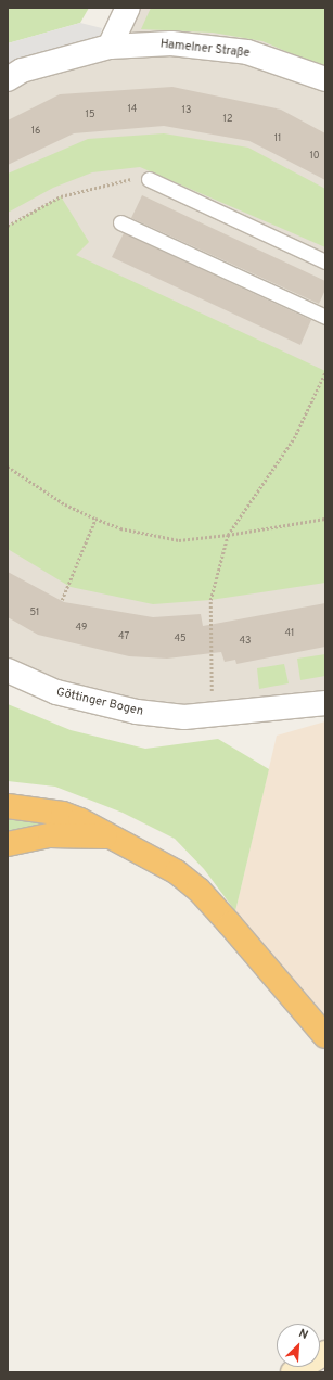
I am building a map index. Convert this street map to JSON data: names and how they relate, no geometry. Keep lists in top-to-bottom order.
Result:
{
  "streets": {
    "street": ["Hamelner Straße", "Göttinger Bogen"]
  },
  "house_numbers": [
    "14",
    "13",
    "15",
    "12",
    "16",
    "11",
    "10",
    "51",
    "49",
    "41",
    "47",
    "45",
    "43"
  ],
  "north": "top right"
}
